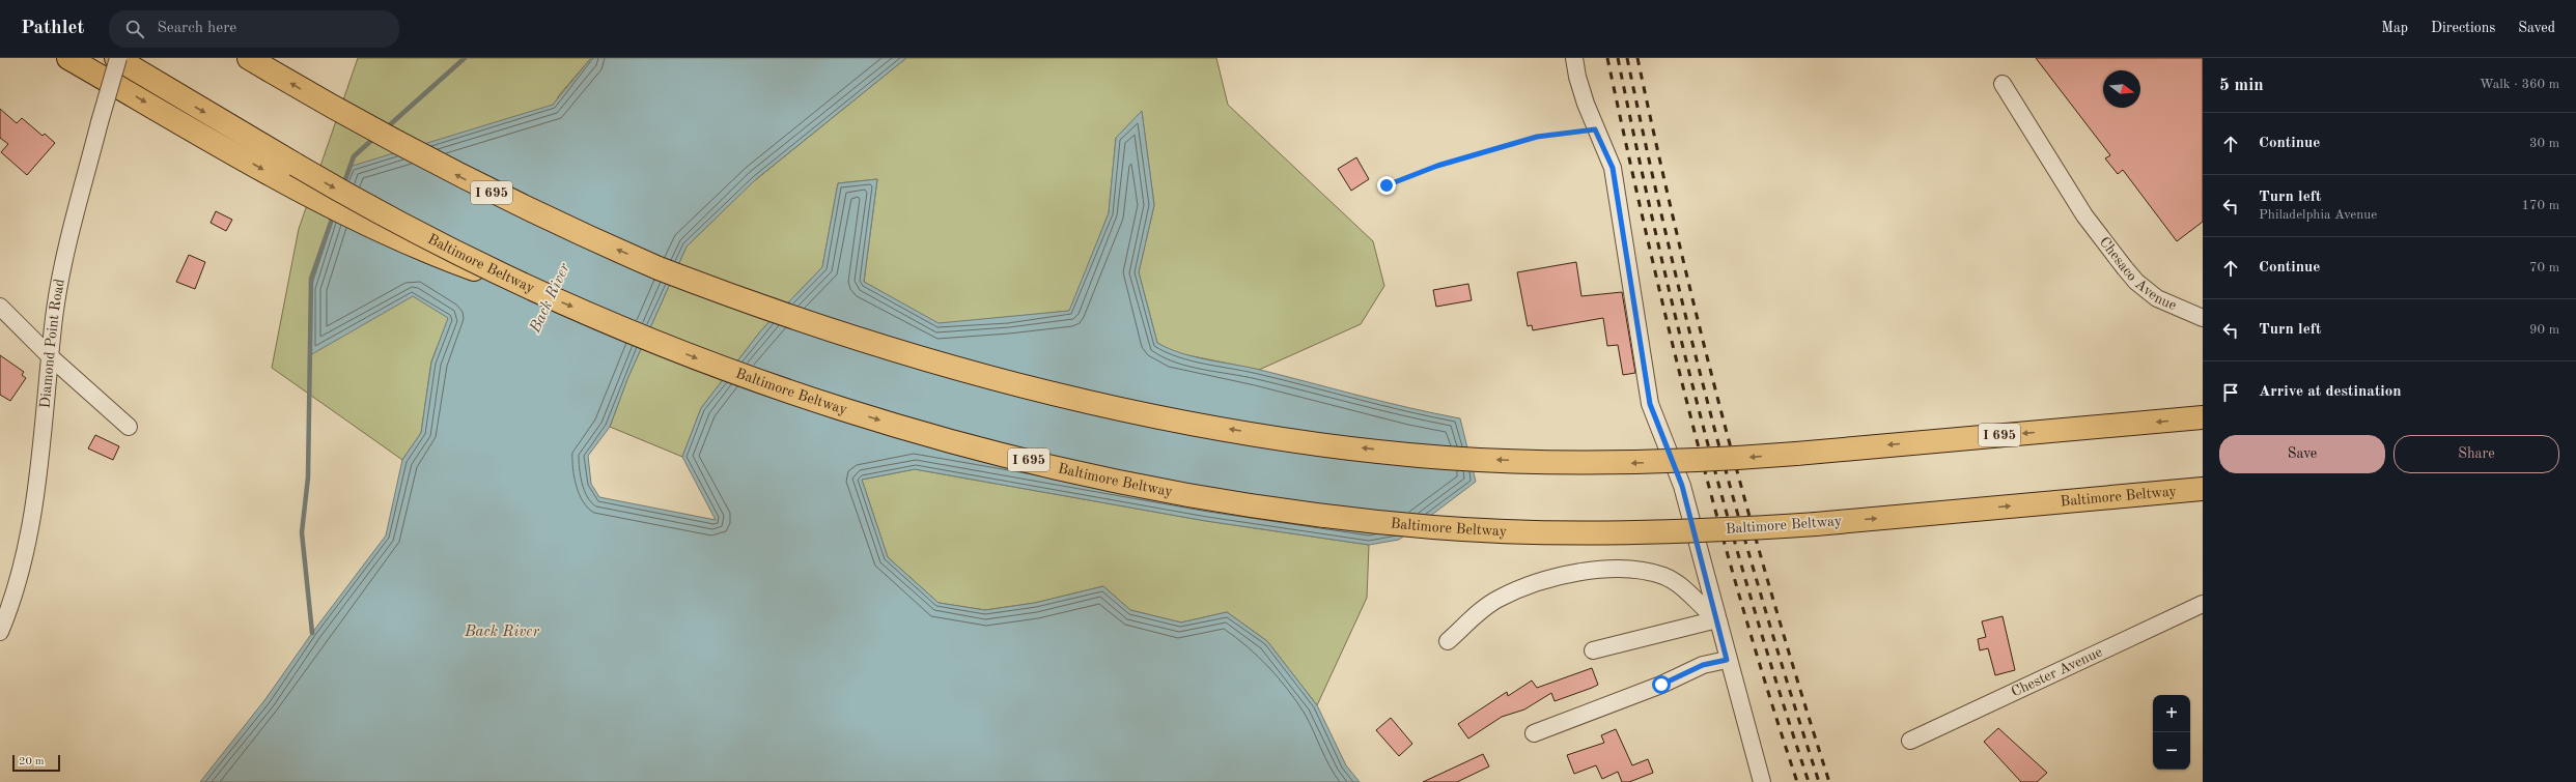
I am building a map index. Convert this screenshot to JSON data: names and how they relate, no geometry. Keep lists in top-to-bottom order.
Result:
{
  "streets": {
    "highway": ["I 695", "Baltimore Beltway"],
    "street": ["Chesaco Avenue", "Diamond Point Road", "Chester Avenue"]
  },
  "crossings": [
    ["Baltimore Beltway", "Diamond Point Road"]
  ],
  "water": ["Back River"],
  "scale_bar": "20 m",
  "north": "right",
  "page": {
    "header": "Pathlet",
    "search": "Search here",
    "nav": ["Map", "Directions", "Saved"],
    "heading": ["5 min", "Walk · 360 m"],
    "list": [
      ["Continue", "30 m"],
      ["Turn left", "Philadelphia Avenue", "170 m"],
      ["Continue", "70 m"],
      ["Turn left", "90 m"],
      "Arrive at destination"
    ],
    "buttons": ["Save", "Share"],
    "map_buttons": ["+", "−"],
    "scale": "20 m"
  }
}
